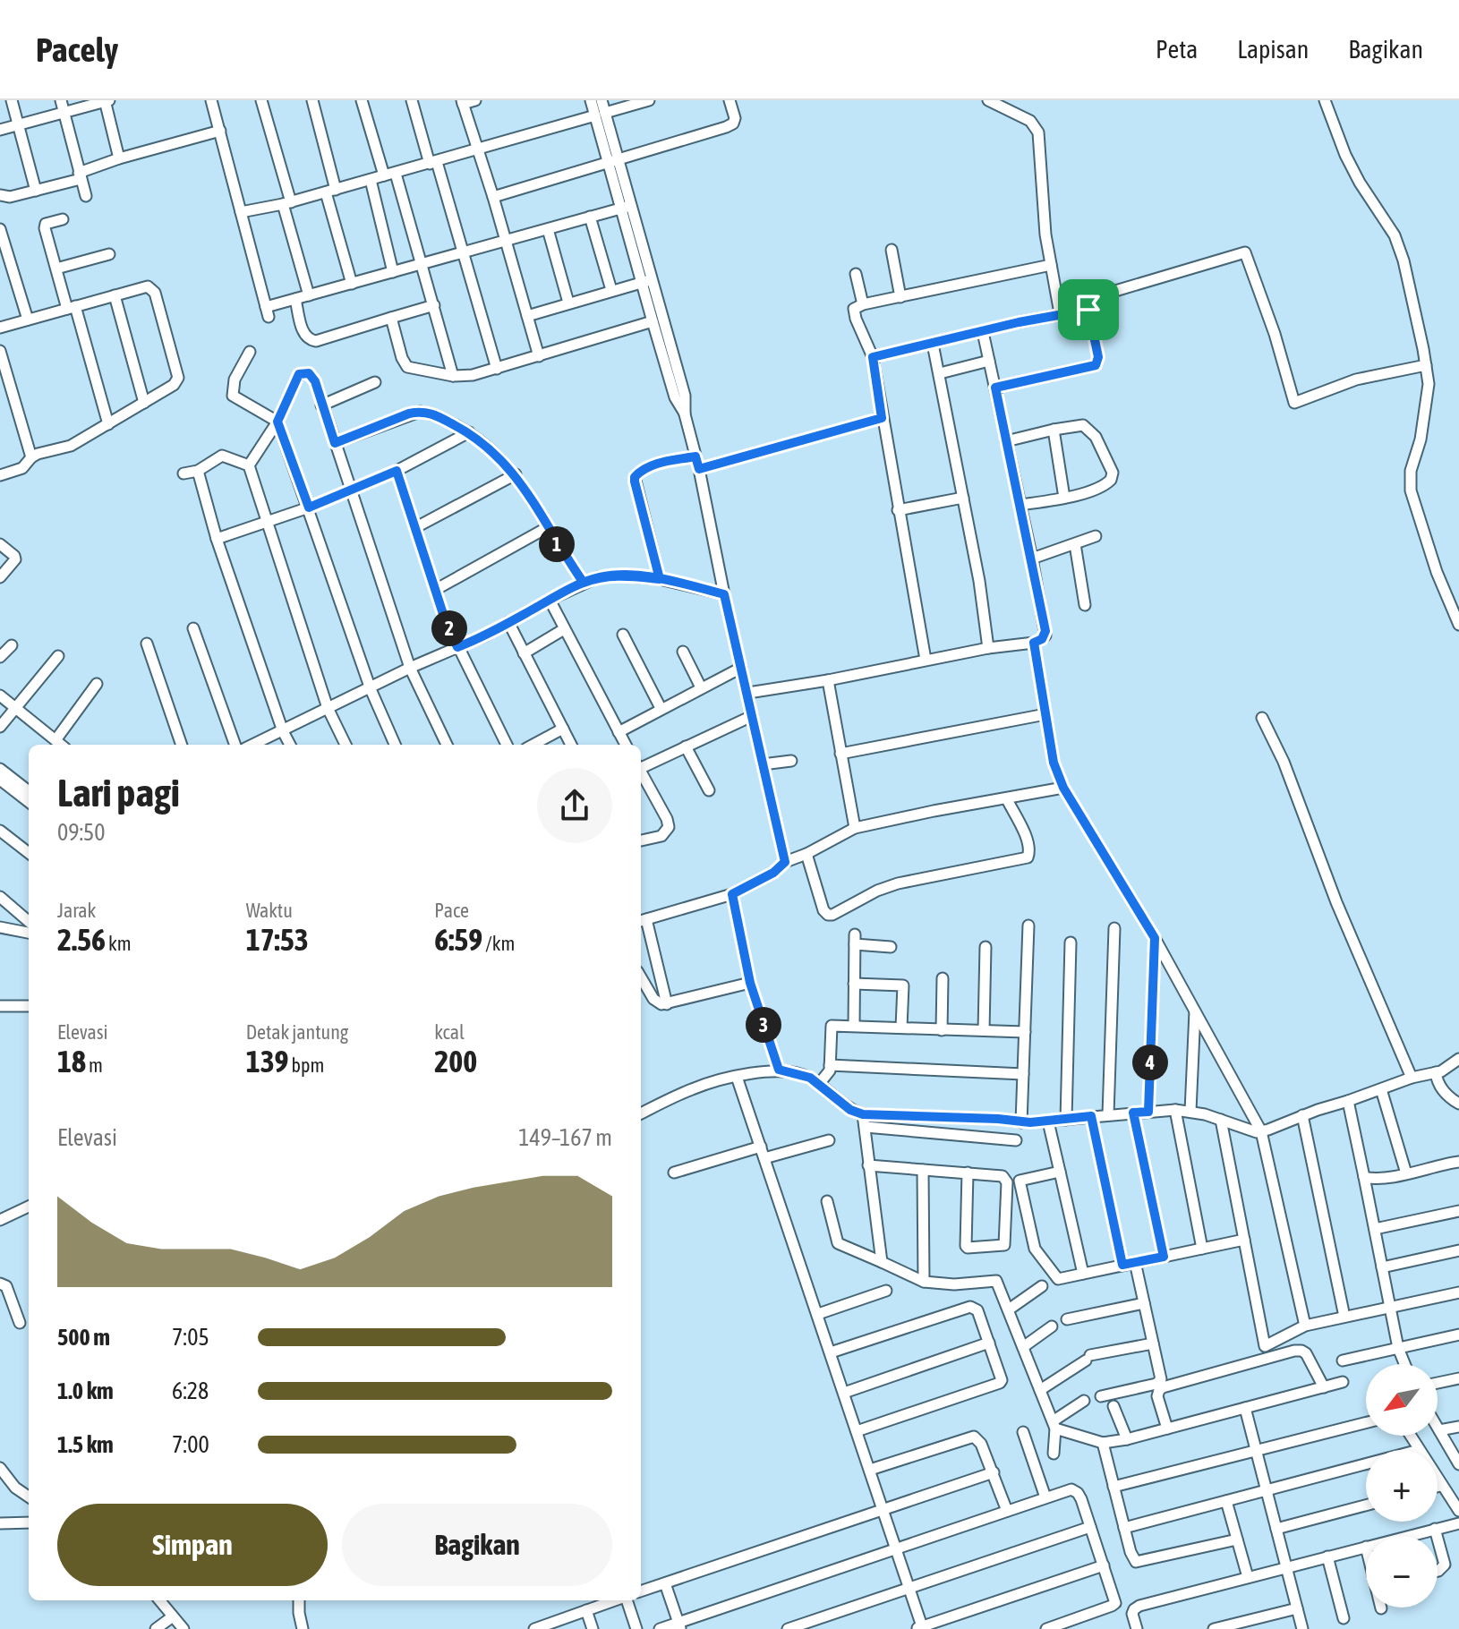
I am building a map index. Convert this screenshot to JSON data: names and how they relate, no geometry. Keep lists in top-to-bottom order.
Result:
{
  "north": "bottom left",
  "page": {
    "header": "Pacely",
    "nav": ["Peta", "Lapisan", "Bagikan"],
    "pins": [
      "1",
      "2",
      "3",
      "4"
    ],
    "heading": ["Lari pagi", "09:50"],
    "stats": [
      ["Jarak", "2.56 km"],
      ["Waktu", "17:53"],
      ["Pace", "6:59 /km"],
      ["Elevasi", "18 m"],
      ["Detak jantung", "139 bpm"],
      ["kcal", "200"]
    ],
    "chart": ["Elevasi", "149–167 m"],
    "list": [
      {
        "name": "500 m",
        "note": "7:05"
      },
      {
        "name": "1.0 km",
        "note": "6:28"
      },
      {
        "name": "1.5 km",
        "note": "7:00"
      }
    ],
    "map_buttons": ["+", "−"],
    "buttons": ["Simpan", "Bagikan"]
  }
}
